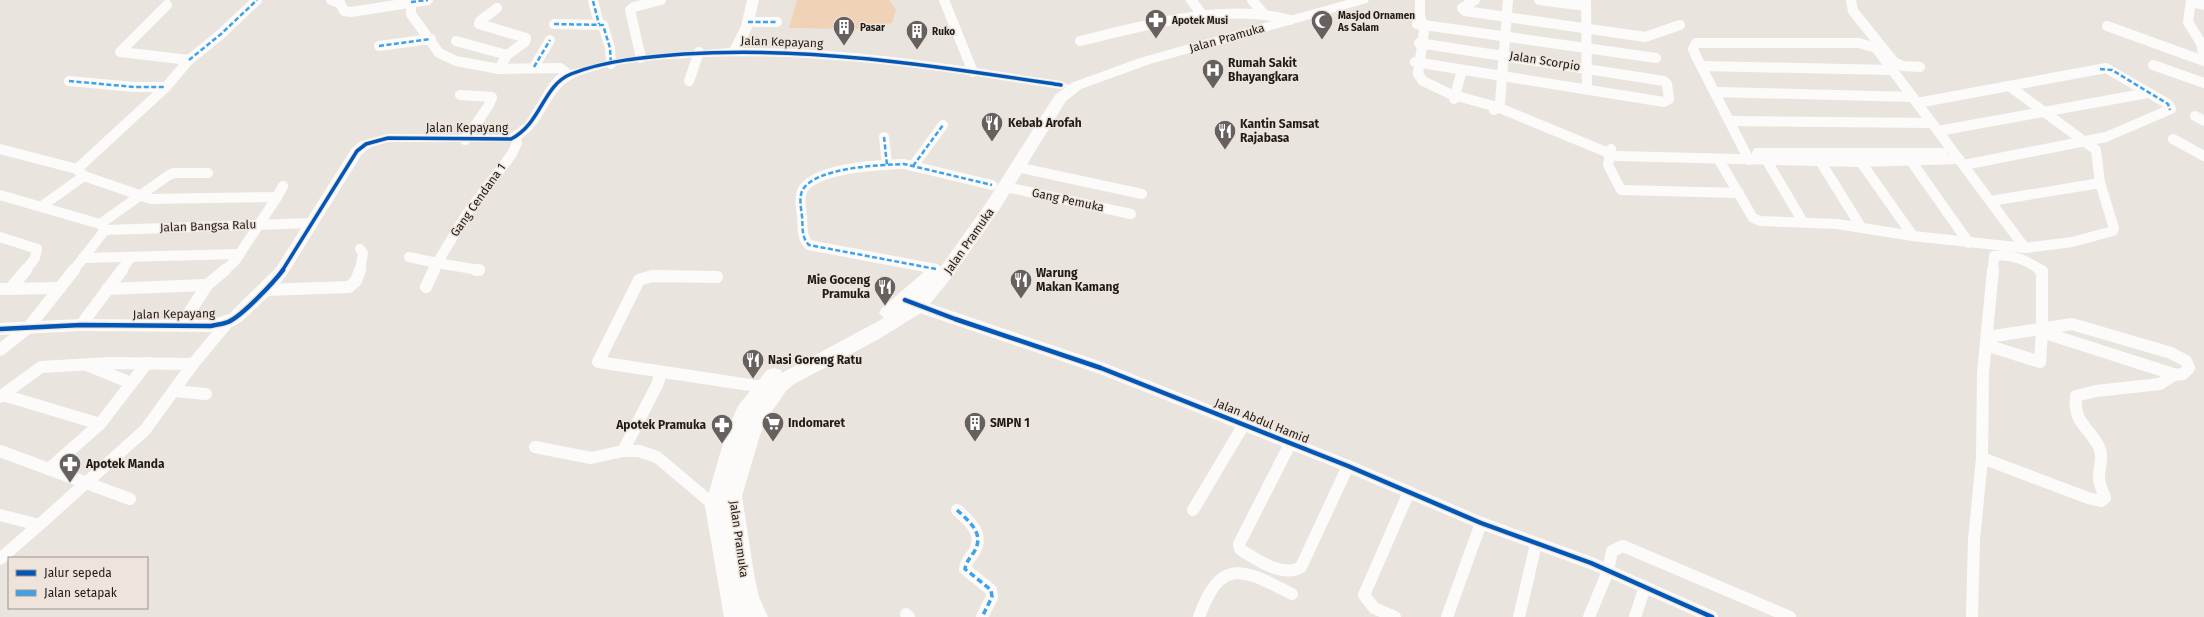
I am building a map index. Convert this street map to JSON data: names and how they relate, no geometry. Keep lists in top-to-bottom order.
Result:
{
  "streets": {
    "main road": ["Jalan Pramuka"],
    "street": [
      "Jalan Kepayang",
      "Jalan Scorpio",
      "Gang Cendana 1",
      "Gang Pemuka",
      "Jalan Bangsa Ralu",
      "Jalan Abdul Hamid"
    ]
  },
  "crossings": [
    ["Jalan Pramuka", "Jalan Kepayang"],
    ["Jalan Pramuka", "Gang Pemuka"],
    ["Jalan Pramuka", "Jalan Abdul Hamid"],
    ["Jalan Kepayang", "Gang Cendana 1"],
    ["Jalan Kepayang", "Jalan Bangsa Ralu"]
  ],
  "places": {
    "pharmacy": ["Apotek Musi", "Apotek Pramuka", "Apotek Manda"],
    "mosque": ["Masjod Ornamen As Salam"],
    "building": ["Pasar", "Ruko", "SMPN 1"],
    "hospital": ["Rumah Sakit Bhayangkara"],
    "restaurant": [
      "Kebab Arofah",
      "Kantin Samsat Rajabasa",
      "Warung Makan Kamang",
      "Mie Goceng Pramuka",
      "Nasi Goreng Ratu"
    ],
    "supermarket": ["Indomaret"]
  },
  "legend": ["Jalur sepeda", "Jalan setapak"]
}
